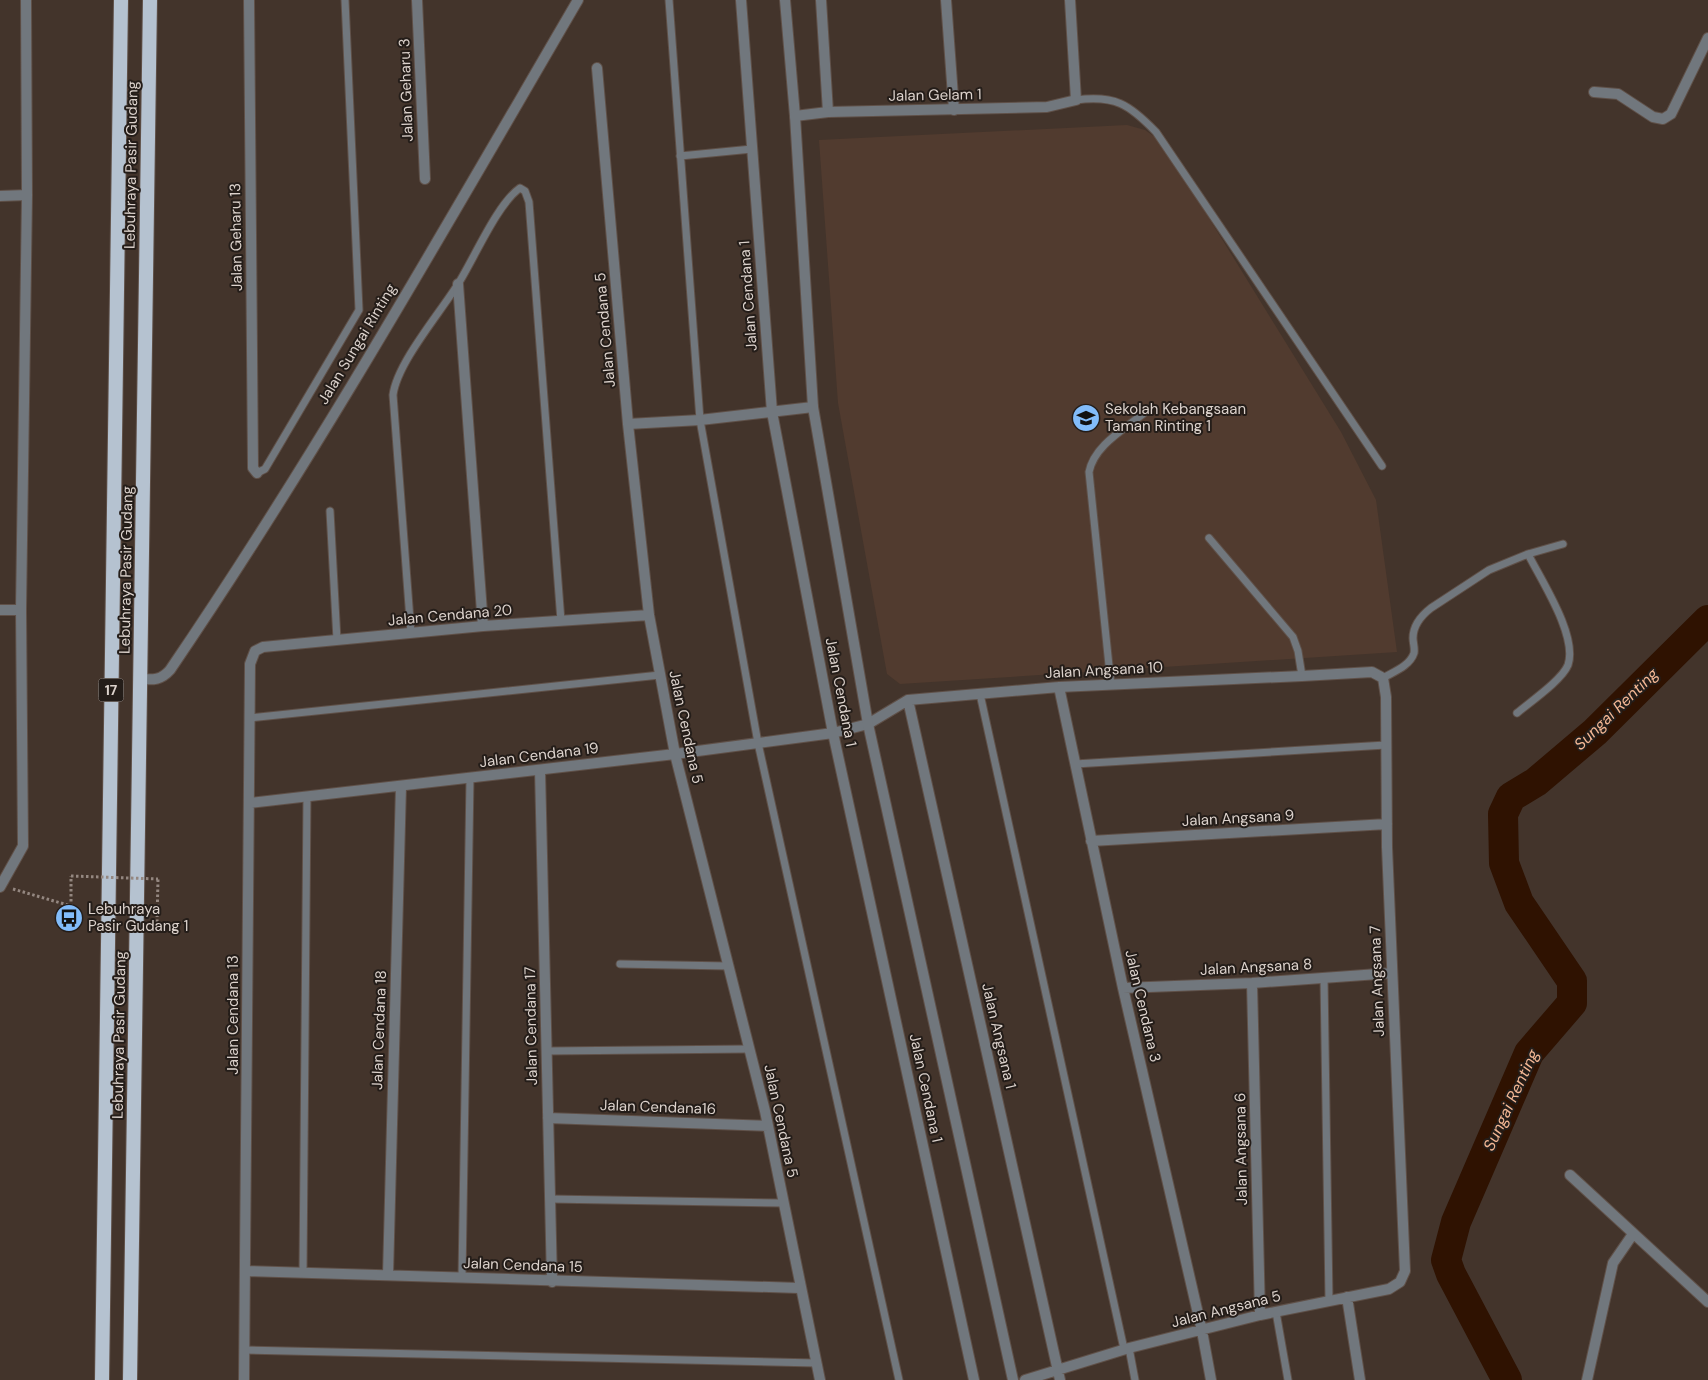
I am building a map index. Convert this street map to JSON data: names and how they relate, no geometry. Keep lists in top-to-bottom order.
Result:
{
  "streets": {
    "highway": ["Lebuhraya Pasir Gudang", "17"],
    "street": [
      "Jalan Geharu 3",
      "Jalan Gelam 1",
      "Jalan Geharu 13",
      "Jalan Cendana 1",
      "Jalan Cendana 5",
      "Jalan Sungai Rinting",
      "Jalan Cendana 20",
      "Jalan Angsana 10",
      "Jalan Cendana 19",
      "Jalan Angsana 9",
      "Jalan Angsana 8",
      "Jalan Angsana 7",
      "Jalan Cendana 3",
      "Jalan Cendana 13",
      "Jalan Cendana 17",
      "Jalan Cendana 18",
      "Jalan Angsana 1",
      "Jalan Cendana16",
      "Jalan Angsana 6",
      "Jalan Cendana 15",
      "Jalan Angsana 5"
    ]
  },
  "crossings": [
    ["Jalan Gelam 1", "Jalan Cendana 1"],
    ["Lebuhraya Pasir Gudang", "Jalan Sungai Rinting"],
    ["Jalan Cendana 1", "Jalan Angsana 10"],
    ["Jalan Cendana 1", "Jalan Cendana 19"],
    ["Jalan Cendana 5", "Jalan Cendana 20"],
    ["Jalan Cendana 5", "Jalan Cendana 19"],
    ["Jalan Cendana 5", "Jalan Cendana16"],
    ["Jalan Cendana 5", "Jalan Cendana 15"],
    ["Jalan Cendana 20", "Jalan Cendana 13"],
    ["Jalan Angsana 10", "Jalan Cendana 19"],
    ["Jalan Angsana 10", "Jalan Angsana 7"],
    ["Jalan Angsana 10", "Jalan Cendana 3"],
    ["Jalan Angsana 10", "Jalan Angsana 1"],
    ["Jalan Cendana 19", "Jalan Cendana 13"],
    ["Jalan Cendana 19", "Jalan Cendana 17"],
    ["Jalan Cendana 19", "Jalan Cendana 18"],
    ["Jalan Angsana 9", "Jalan Angsana 7"],
    ["Jalan Angsana 9", "Jalan Cendana 3"],
    ["Jalan Angsana 8", "Jalan Angsana 7"],
    ["Jalan Angsana 8", "Jalan Cendana 3"],
    ["Jalan Angsana 8", "Jalan Angsana 6"],
    ["Jalan Angsana 7", "Jalan Angsana 5"],
    ["Jalan Cendana 3", "Jalan Angsana 5"],
    ["Jalan Cendana 13", "Jalan Cendana 15"],
    ["Jalan Cendana 17", "Jalan Cendana16"],
    ["Jalan Cendana 17", "Jalan Cendana 15"],
    ["Jalan Cendana 18", "Jalan Cendana 15"],
    ["Jalan Angsana 1", "Jalan Angsana 5"],
    ["Jalan Angsana 6", "Jalan Angsana 5"]
  ],
  "water": ["Sungai Renting"],
  "places": {
    "school or university": ["Sekolah Kebangsaan Taman Rinting 1"],
    "bus stop": ["Lebuhraya Pasir Gudang 1"]
  }
}
